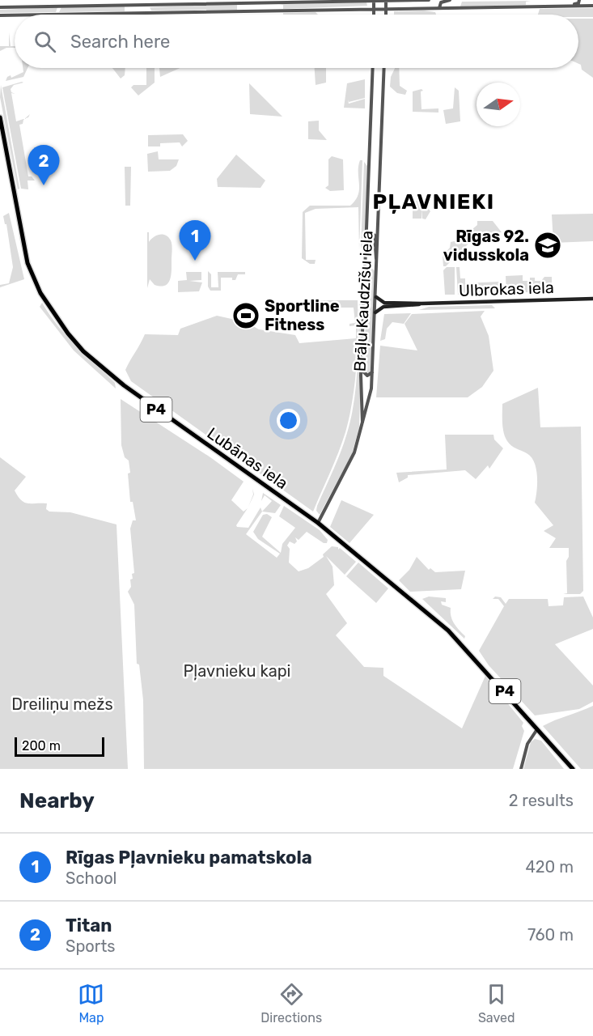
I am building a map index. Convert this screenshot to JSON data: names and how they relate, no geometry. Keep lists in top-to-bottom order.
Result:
{
  "streets": {
    "main road": ["Ulbrokas iela", "P4", "Lubānas iela"],
    "street": ["Brāļu Kaudzīšu iela"]
  },
  "crossings": [
    ["Ulbrokas iela", "Brāļu Kaudzīšu iela"],
    ["Brāļu Kaudzīšu iela", "Lubānas iela"]
  ],
  "districts": ["PĻAVNIEKI"],
  "parks": ["Pļavnieku kapi", "Dreiliņu mežs"],
  "places": {
    "school or university": ["Rīgas 92. vidusskola"],
    "sports": ["Sportline Fitness"]
  },
  "scale_bar": "200 m",
  "north": "right",
  "page": {
    "search": "Search here",
    "pins": ["2", "1"],
    "scale": "200 m",
    "heading": ["Nearby", "2 results"],
    "list": [
      {
        "mark": "1",
        "name": "Rīgas Pļavnieku pamatskola",
        "note": "School",
        "value": "420 m"
      },
      {
        "mark": "2",
        "name": "Titan",
        "note": "Sports",
        "value": "760 m"
      }
    ],
    "nav": ["Map", "Directions", "Saved"]
  }
}
